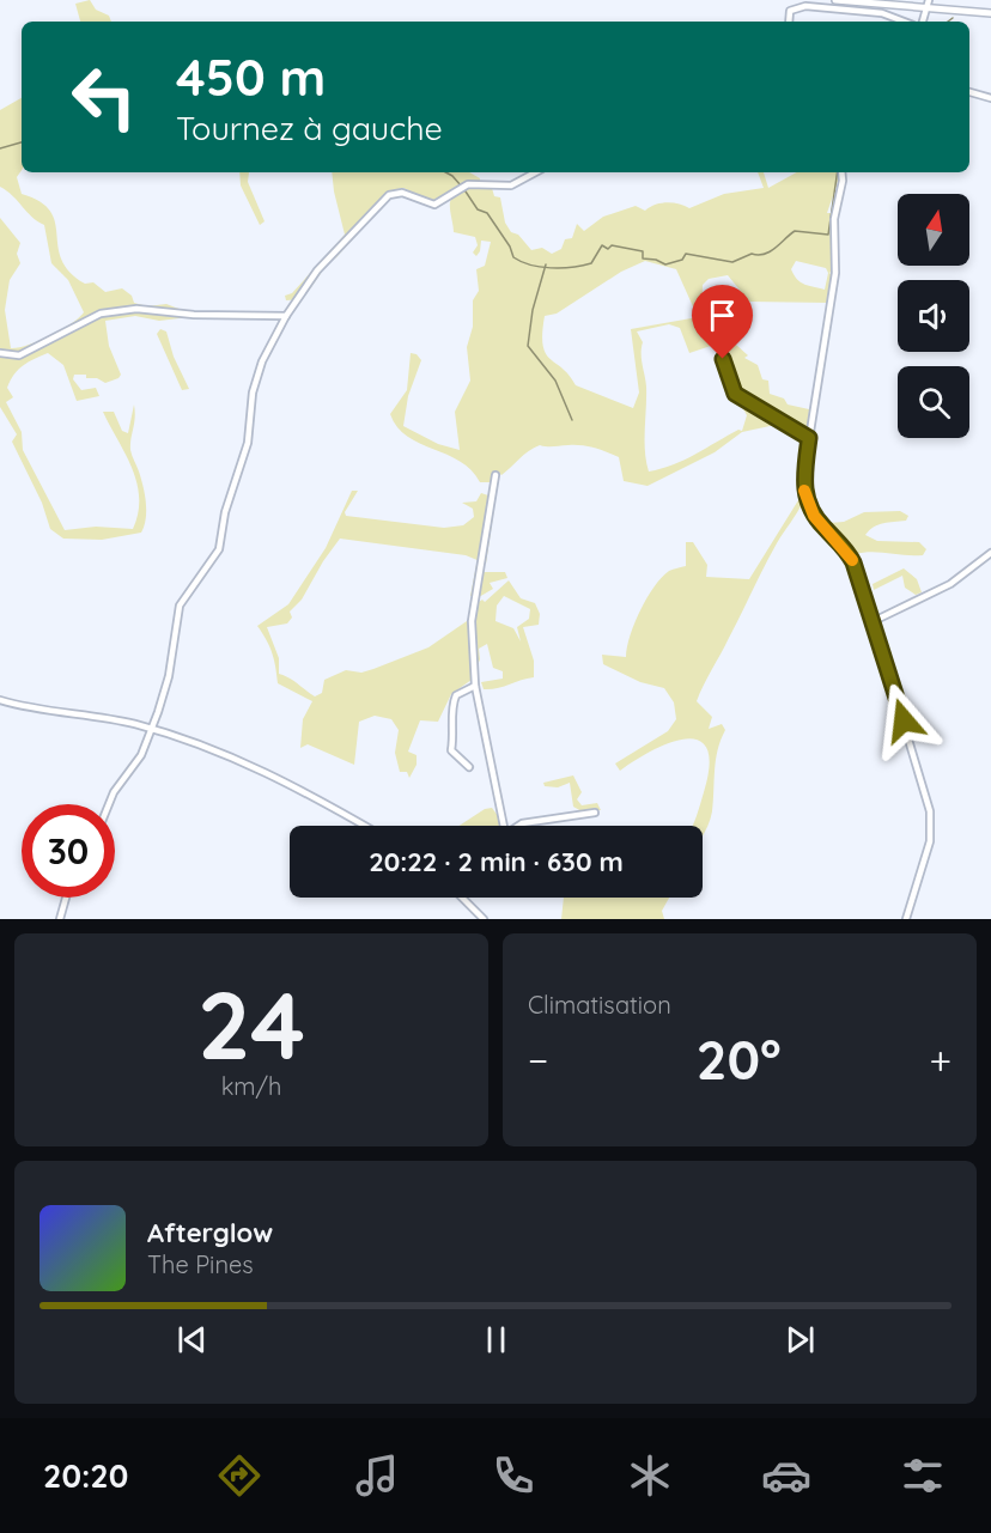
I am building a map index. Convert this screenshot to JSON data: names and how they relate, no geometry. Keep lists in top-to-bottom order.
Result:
{
  "north": "top",
  "page": {
    "turn": ["450 m", "Tournez à gauche"],
    "limit": "30",
    "trip": "20:22 · 2 min · 630 m",
    "tile": [
      ["24", "km/h"],
      "Climatisation"
    ],
    "heat": ["−", "20°", "+"],
    "song": ["Afterglow", "The Pines"],
    "tabs": "20:20"
  }
}
